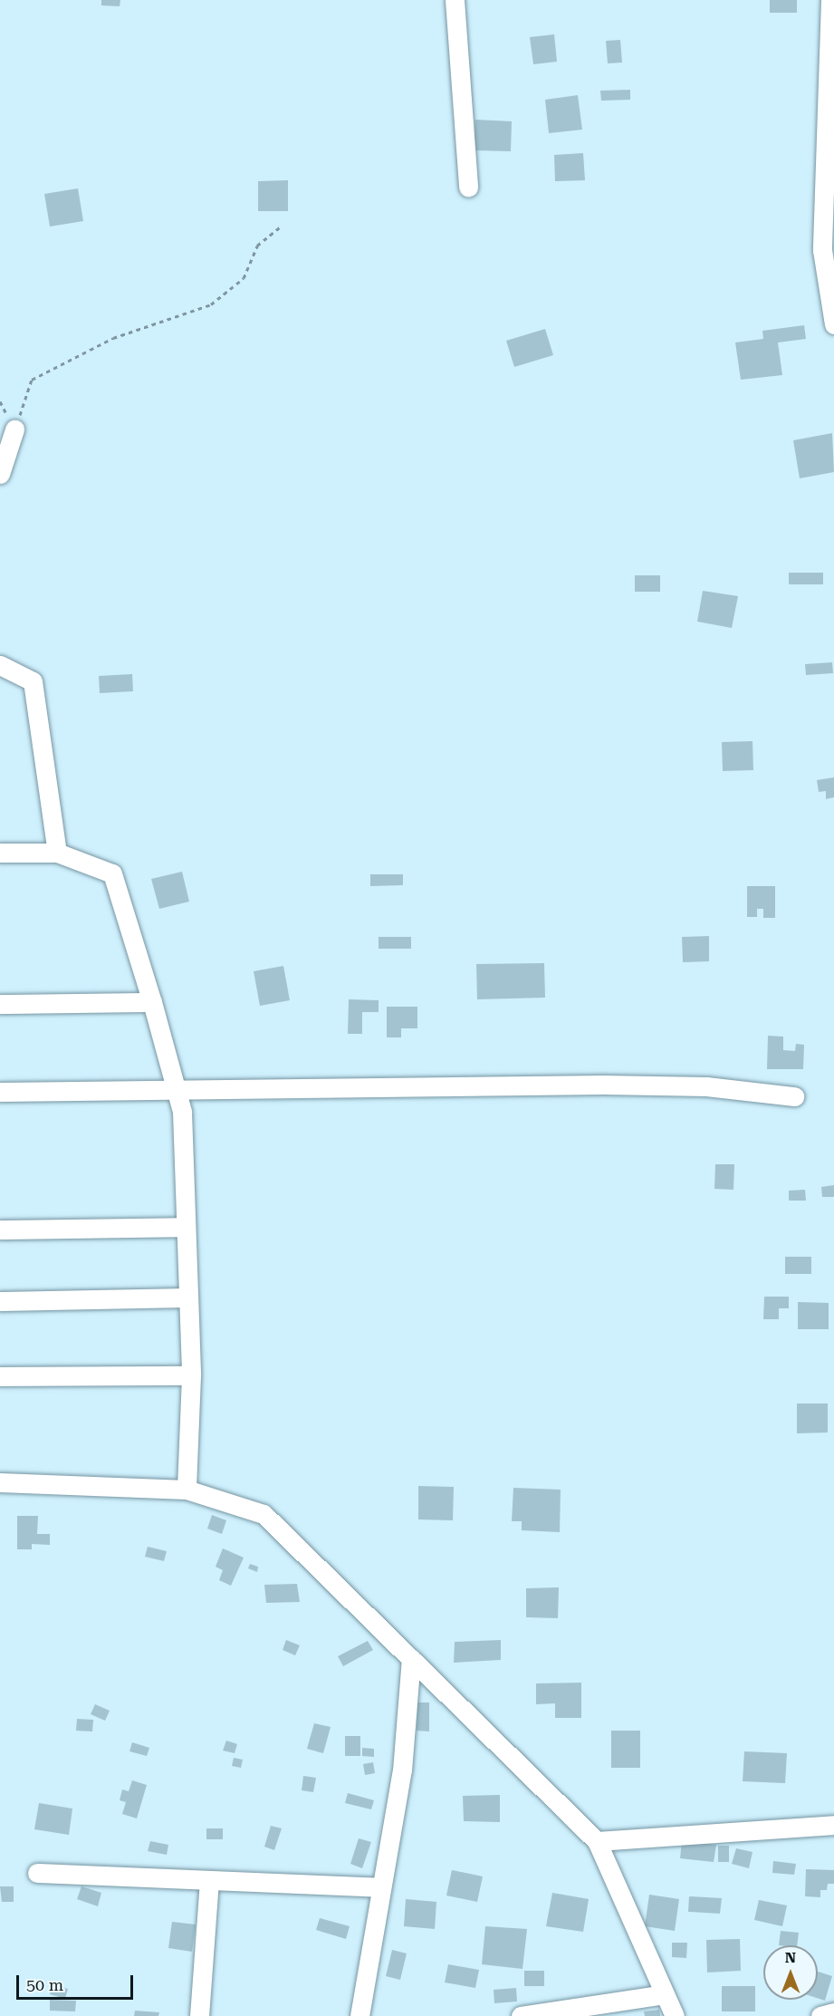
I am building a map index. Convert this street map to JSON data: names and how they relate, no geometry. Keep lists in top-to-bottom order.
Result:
{
  "scale_bar": "50 m",
  "north": "top"
}
